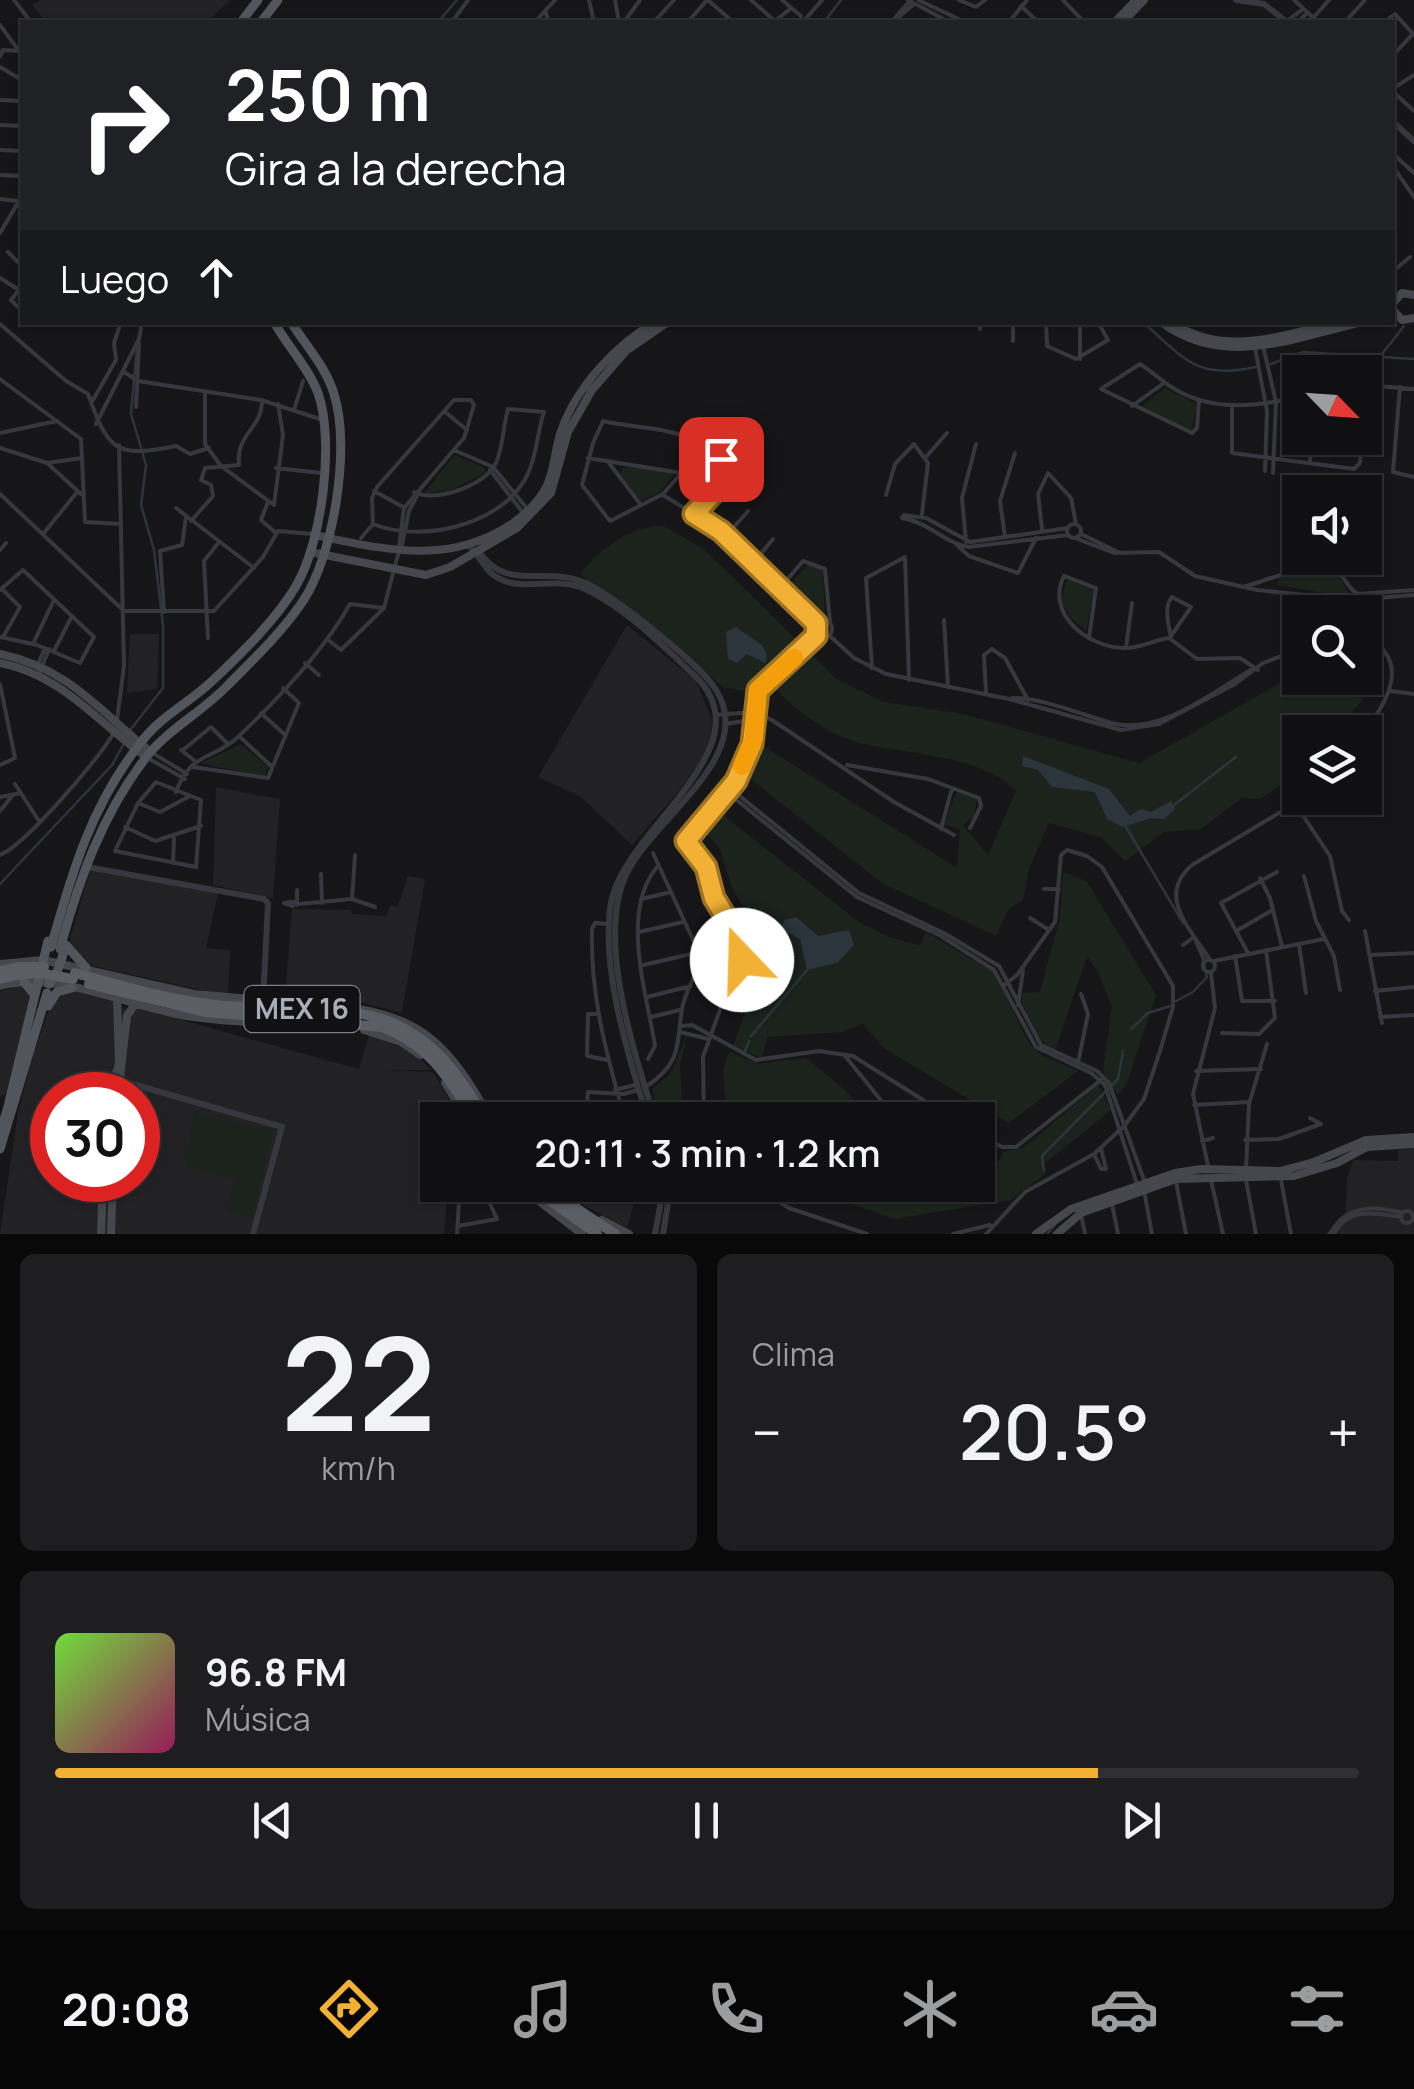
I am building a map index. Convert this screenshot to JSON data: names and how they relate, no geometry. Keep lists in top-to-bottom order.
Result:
{
  "streets": {
    "highway": ["MEX 16"]
  },
  "north": "bottom right",
  "page": {
    "turn": ["250 m", "Gira a la derecha"],
    "then": "Luego",
    "limit": "30",
    "trip": "20:11 · 3 min · 1.2 km",
    "tile": [
      ["22", "km/h"],
      "Clima"
    ],
    "heat": ["−", "20.5°", "+"],
    "song": ["96.8 FM", "Música"],
    "tabs": "20:08"
  }
}
